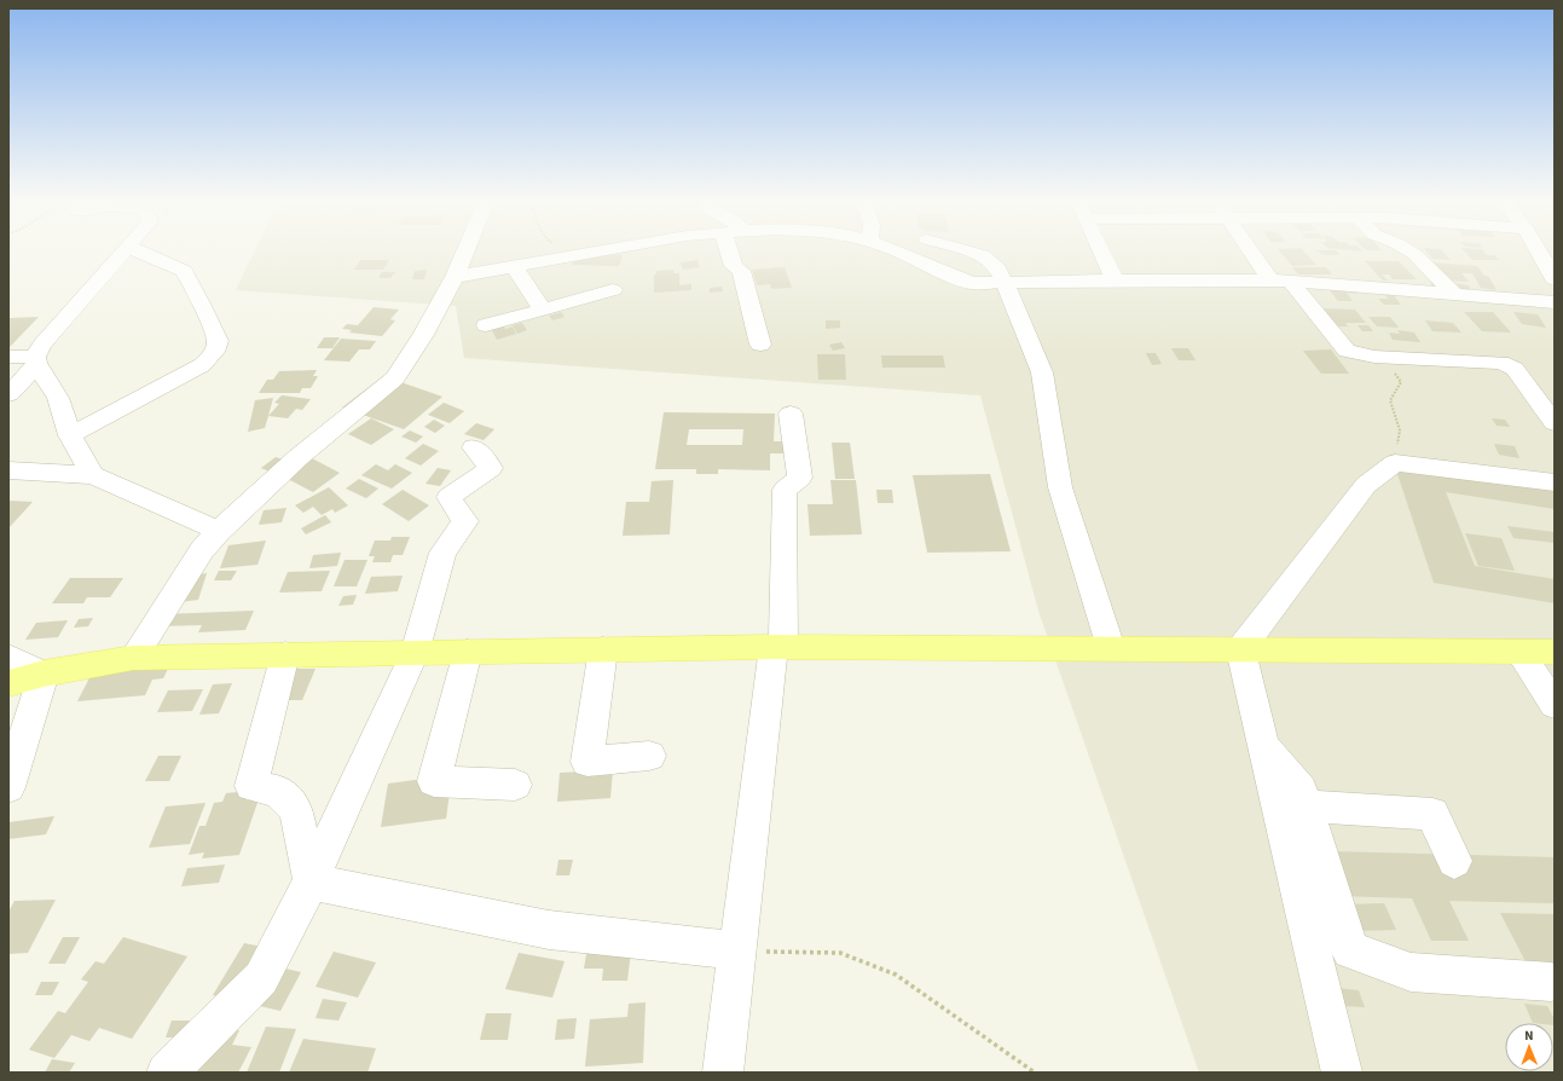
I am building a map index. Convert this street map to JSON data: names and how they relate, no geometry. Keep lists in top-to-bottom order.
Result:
{
  "north": "top"
}
